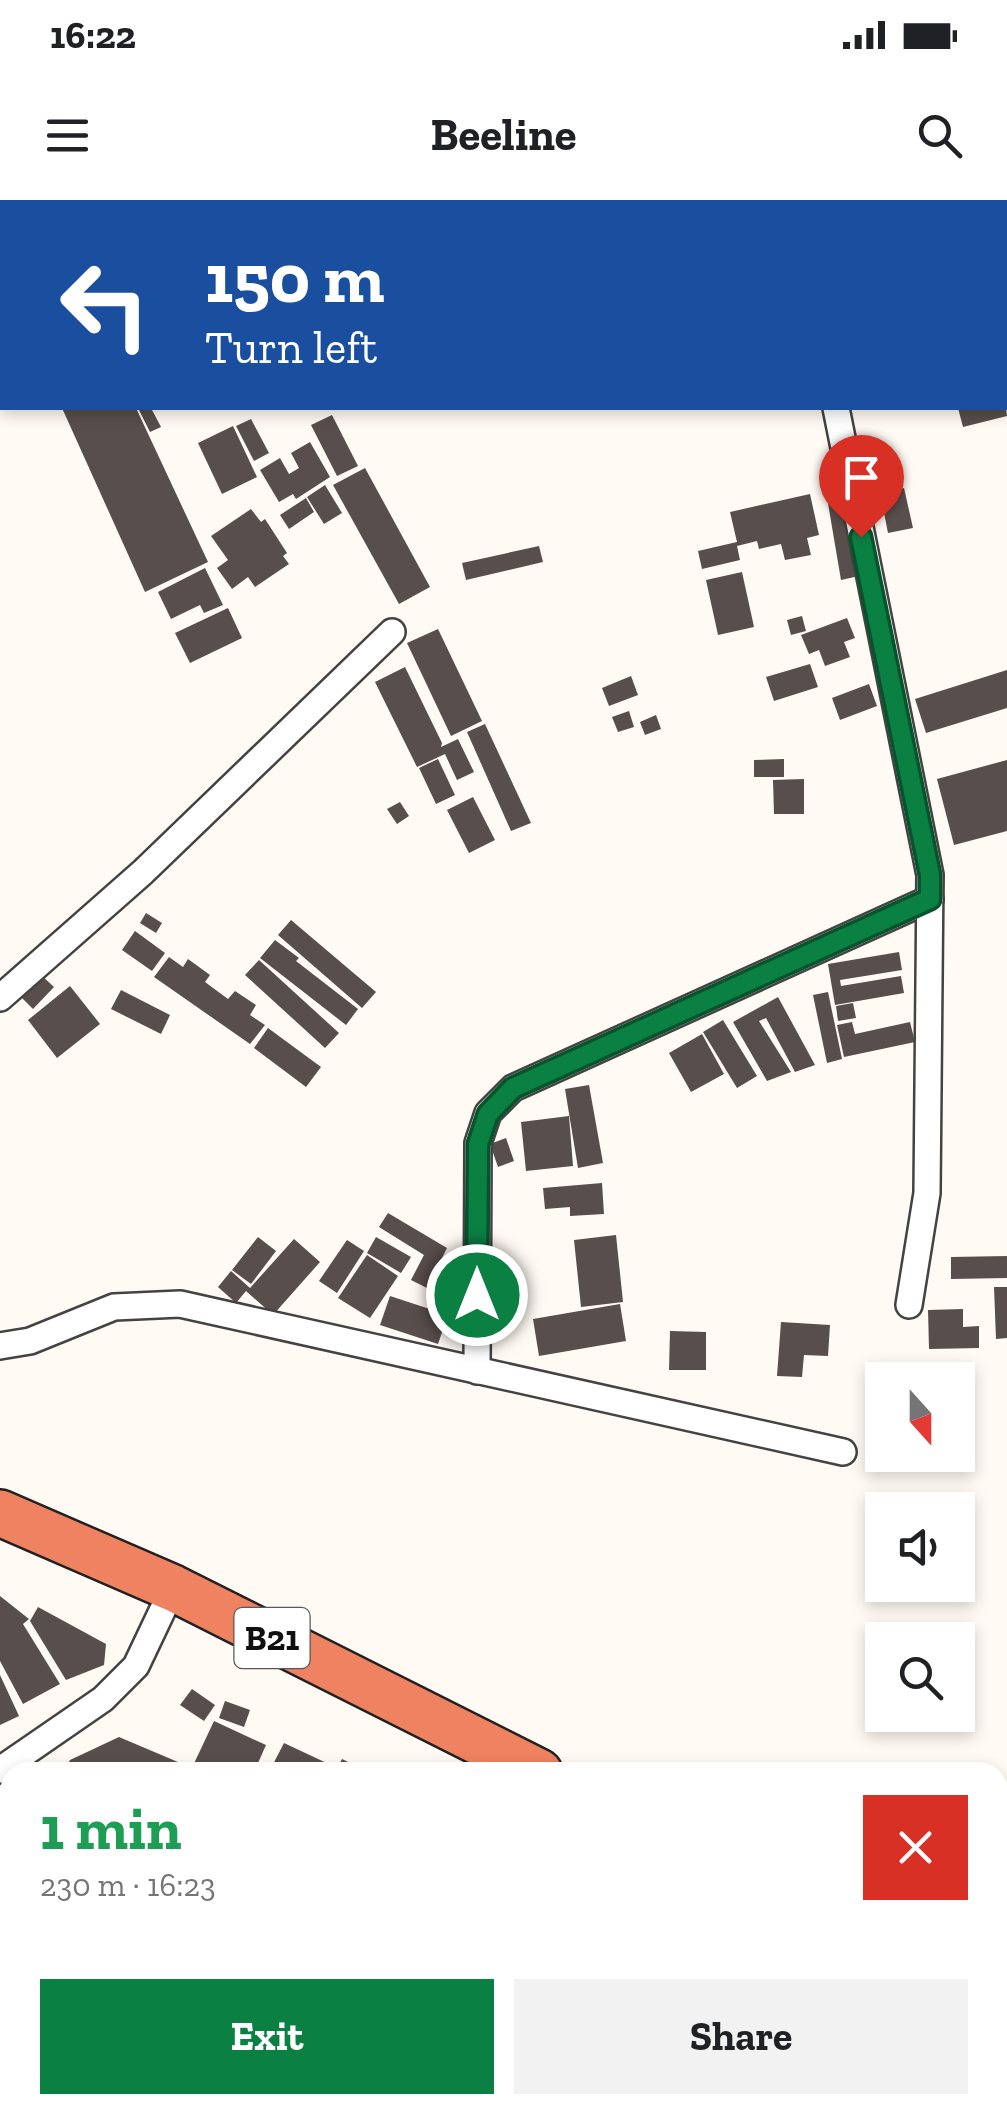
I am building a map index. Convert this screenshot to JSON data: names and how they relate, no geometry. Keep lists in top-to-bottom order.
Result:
{
  "streets": {
    "highway": ["B21"]
  },
  "north": "bottom",
  "page": {
    "status": "16:22",
    "header": "Beeline",
    "turn": ["150 m", "Turn left"],
    "heading": ["1 min", "230 m · 16:23"],
    "buttons": ["Exit", "Share"]
  }
}
